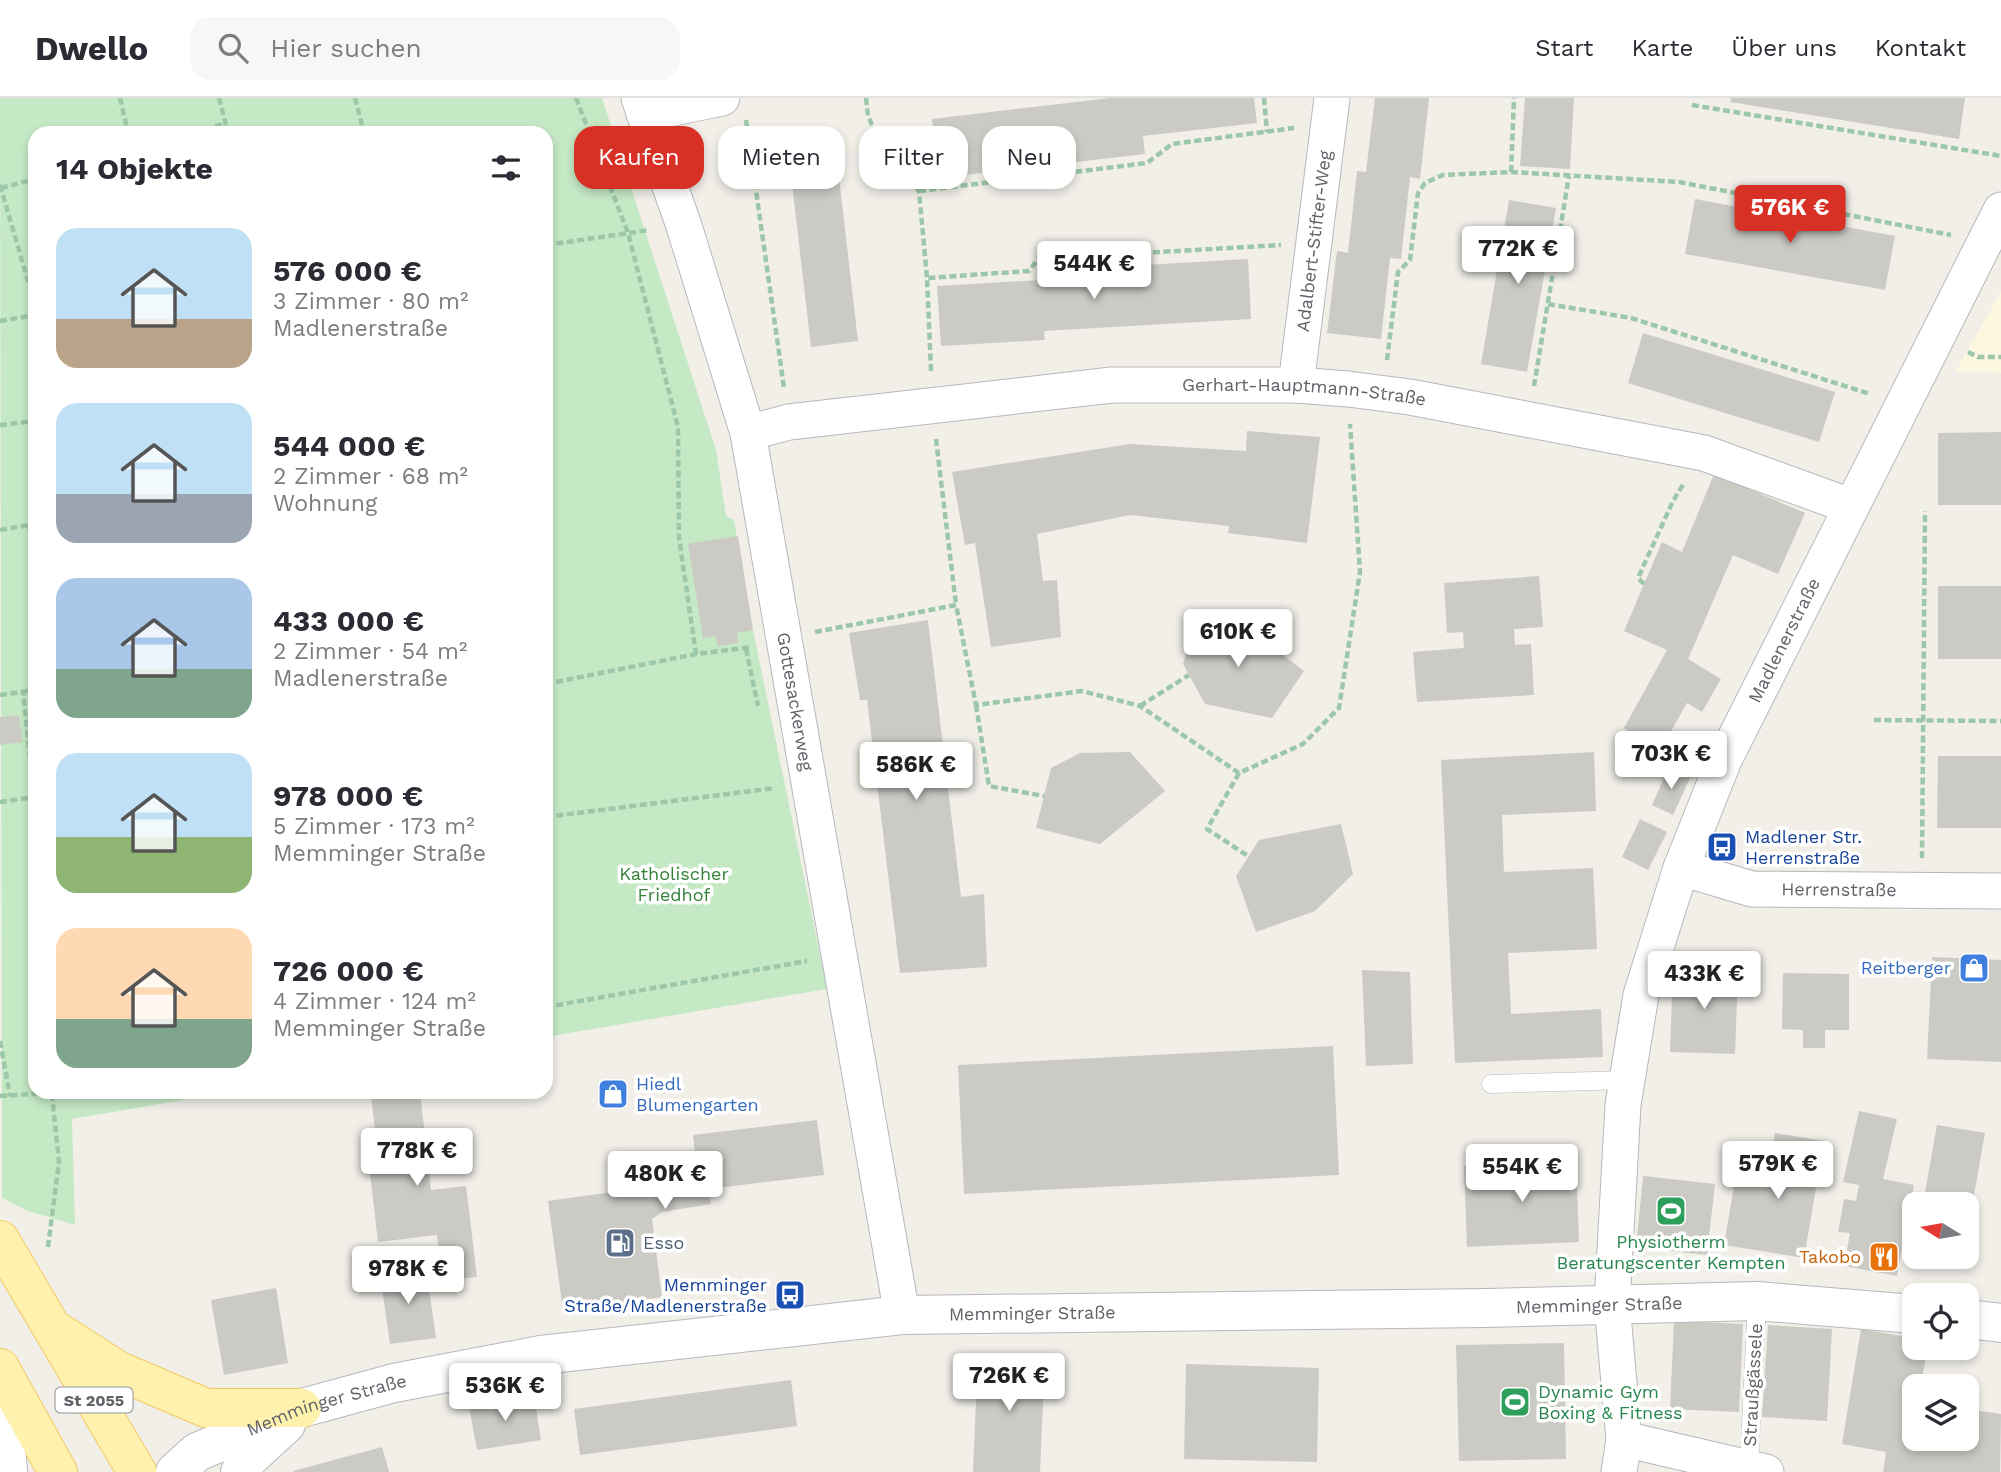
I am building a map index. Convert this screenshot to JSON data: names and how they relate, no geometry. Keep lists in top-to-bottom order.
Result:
{
  "streets": {
    "main road": ["St 2055"],
    "street": [
      "Adalbert-Stifter-Weg",
      "Gerhart-Hauptmann-Straße",
      "Madlenerstraße",
      "Gottesackerweg",
      "Herrenstraße",
      "Memminger Straße"
    ],
    "lane": ["Straußgässele"]
  },
  "crossings": [
    ["Adalbert-Stifter-Weg", "Gerhart-Hauptmann-Straße"],
    ["Gerhart-Hauptmann-Straße", "Madlenerstraße"],
    ["Gerhart-Hauptmann-Straße", "Gottesackerweg"],
    ["Madlenerstraße", "Herrenstraße"],
    ["Madlenerstraße", "Memminger Straße"],
    ["Gottesackerweg", "Memminger Straße"],
    ["Memminger Straße", "Straußgässele"]
  ],
  "parks": ["Katholischer Friedhof"],
  "places": {
    "bus stop": ["Madlener Str. Herrenstraße", "Memminger Straße/Madlenerstraße"],
    "shop": ["Reitberger", "Hiedl Blumengarten"],
    "sports": ["Physiotherm Beratungscenter Kempten", "Dynamic Gym Boxing & Fitness"],
    "fuel station": ["Esso"],
    "restaurant": ["Takobo"]
  },
  "north": "left",
  "page": {
    "header": "Dwello",
    "search": "Hier suchen",
    "nav": [
      "Start",
      "Karte",
      "Über uns",
      "Kontakt"
    ],
    "chip": [
      "Kaufen",
      "Mieten",
      "Filter",
      "Neu"
    ],
    "heading": "14 Objekte",
    "price": [
      "576K €",
      "772K €",
      "544K €",
      "610K €",
      "703K €",
      "586K €",
      "433K €",
      "778K €",
      "579K €",
      "554K €",
      "480K €",
      "978K €",
      "726K €",
      "536K €"
    ],
    "list": [
      {
        "name": "576 000 €",
        "note": "3 Zimmer · 80 m² · Madlenerstraße"
      },
      {
        "name": "544 000 €",
        "note": "2 Zimmer · 68 m² · Wohnung"
      },
      {
        "name": "433 000 €",
        "note": "2 Zimmer · 54 m² · Madlenerstraße"
      },
      {
        "name": "978 000 €",
        "note": "5 Zimmer · 173 m² · Memminger Straße"
      },
      {
        "name": "726 000 €",
        "note": "4 Zimmer · 124 m² · Memminger Straße"
      }
    ]
  }
}
